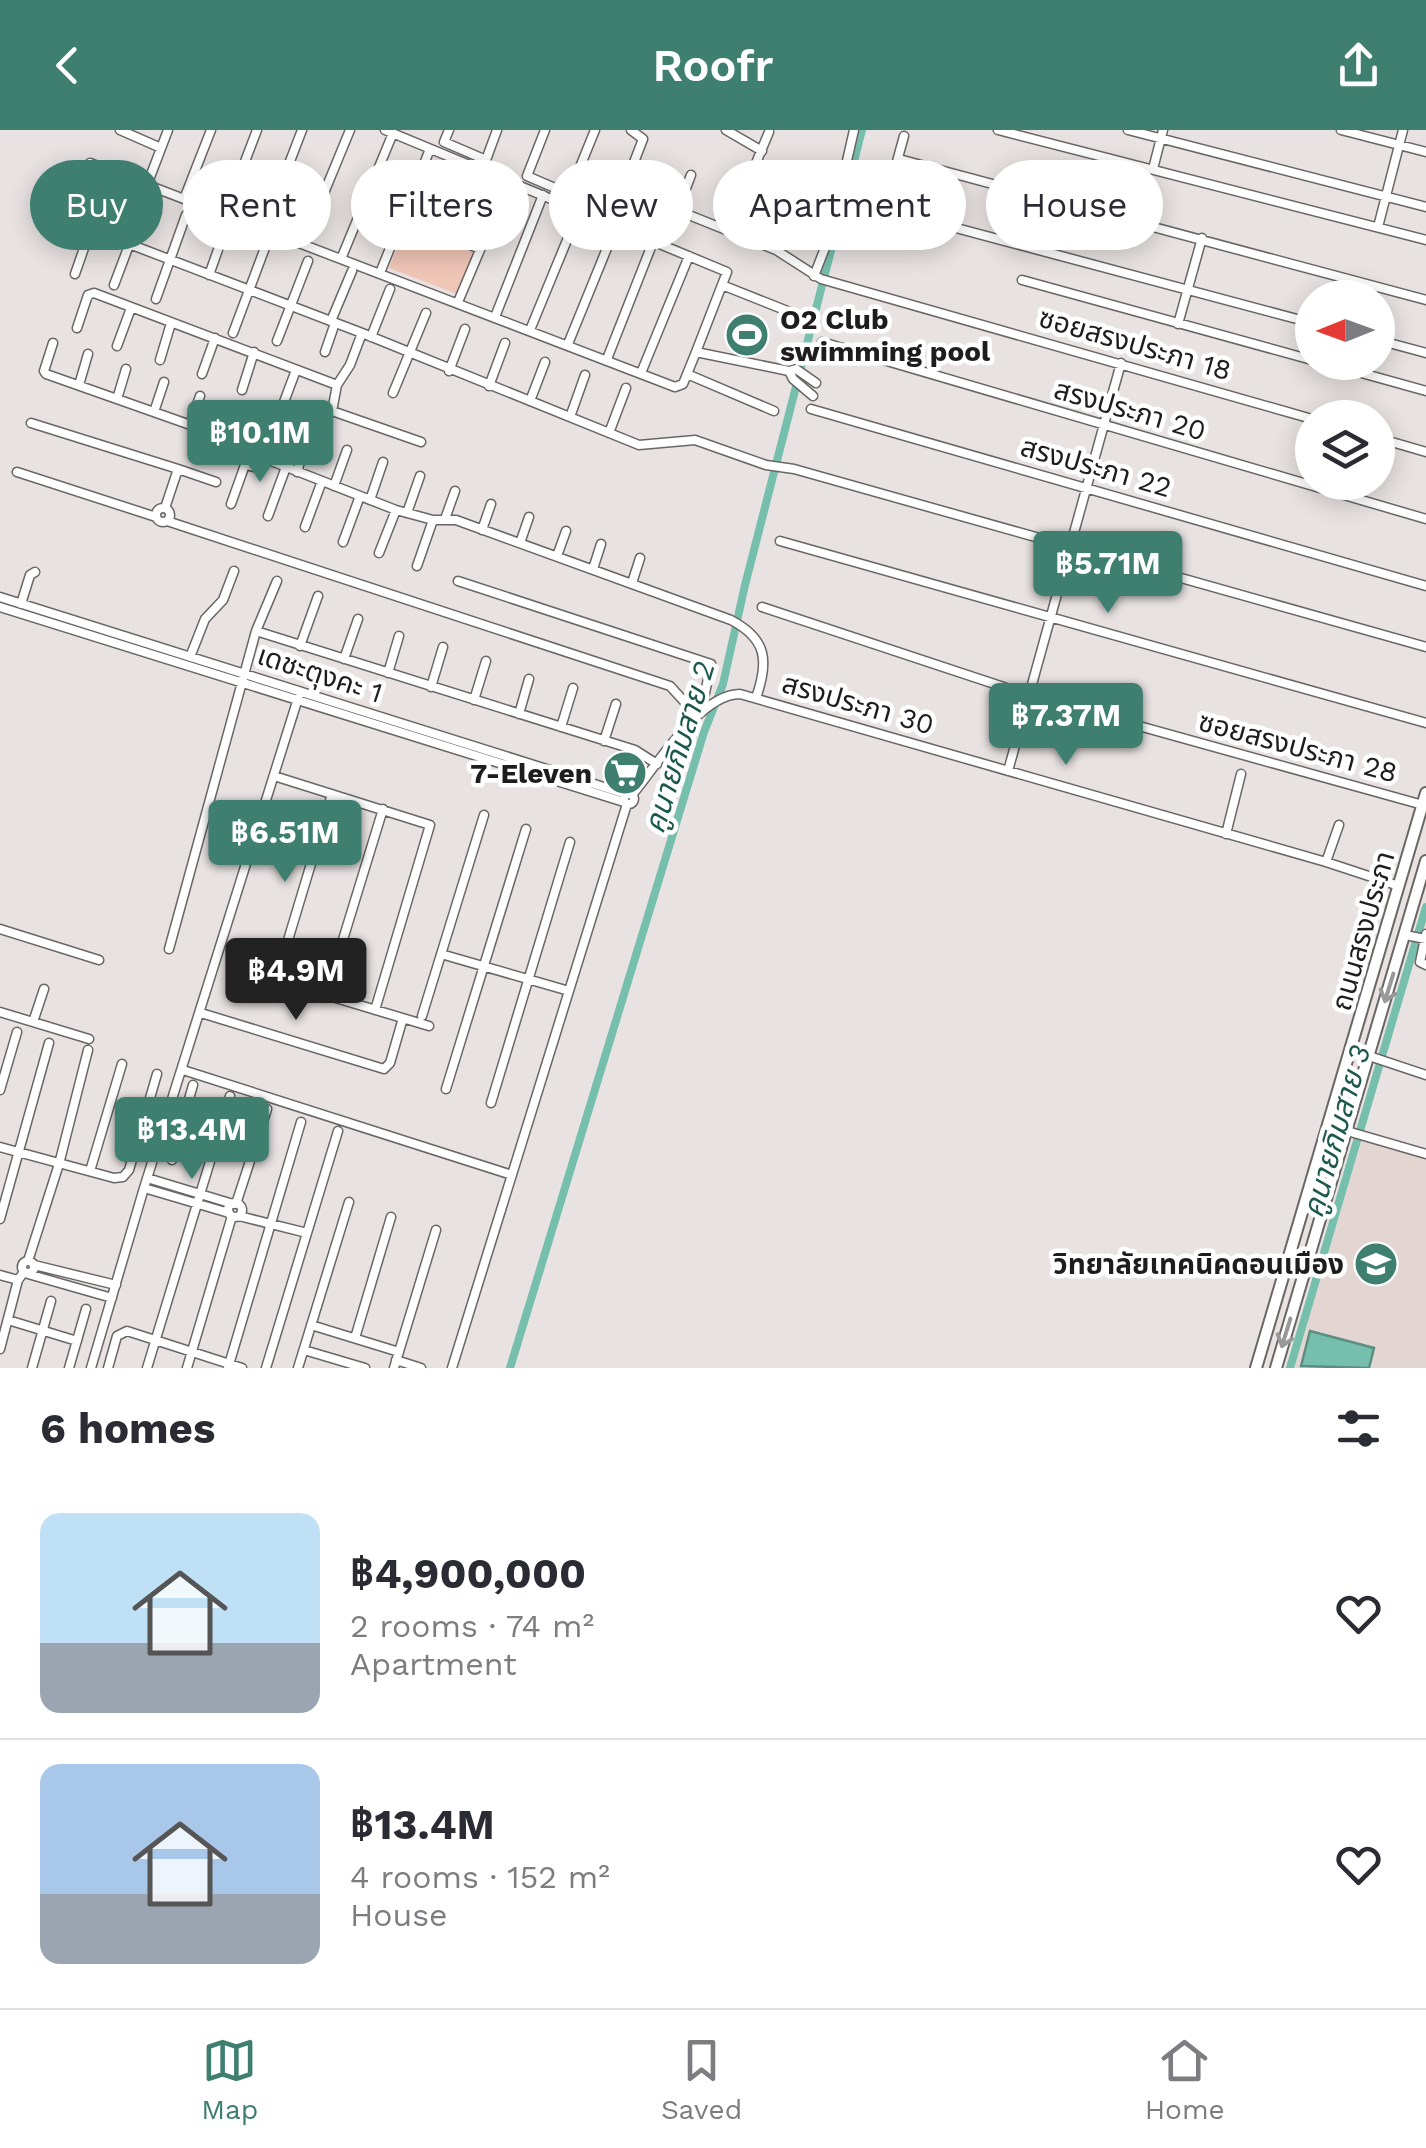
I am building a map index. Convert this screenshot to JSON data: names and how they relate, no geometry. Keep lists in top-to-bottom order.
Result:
{
  "streets": {
    "main road": ["ถนนสรงประภา"],
    "street": [
      "ซอยสรงประภา 18",
      "สรงประภา 20",
      "สรงประภา 22",
      "เดชะตุงคะ 1",
      "สรงประภา 30",
      "ซอยสรงประภา 28"
    ]
  },
  "crossings": [
    ["เดชะตุงคะ 1", "สรงประภา 30"],
    ["สรงประภา 30", "ถนนสรงประภา"],
    ["ซอยสรงประภา 28", "ถนนสรงประภา"]
  ],
  "water": ["คูนายกิมสาย 2", "คูนายกิมสาย 3"],
  "places": {
    "sports": ["O2 Club swimming pool"],
    "supermarket": ["7-Eleven"],
    "school or university": ["วิทยาลัยเทคนิคดอนเมือง"]
  },
  "north": "left",
  "page": {
    "header": "Roofr",
    "chip": [
      "Buy",
      "Rent",
      "Filters",
      "New",
      "Apartment",
      "House"
    ],
    "price": [
      "฿10.1M",
      "฿5.71M",
      "฿7.37M",
      "฿6.51M",
      "฿4.9M",
      "฿13.4M"
    ],
    "heading": "6 homes",
    "list": [
      {
        "name": "฿4,900,000",
        "note": "2 rooms · 74 m² · Apartment"
      },
      {
        "name": "฿13.4M",
        "note": "4 rooms · 152 m² · House"
      }
    ],
    "tabs": ["Map", "Saved", "Home"]
  }
}
